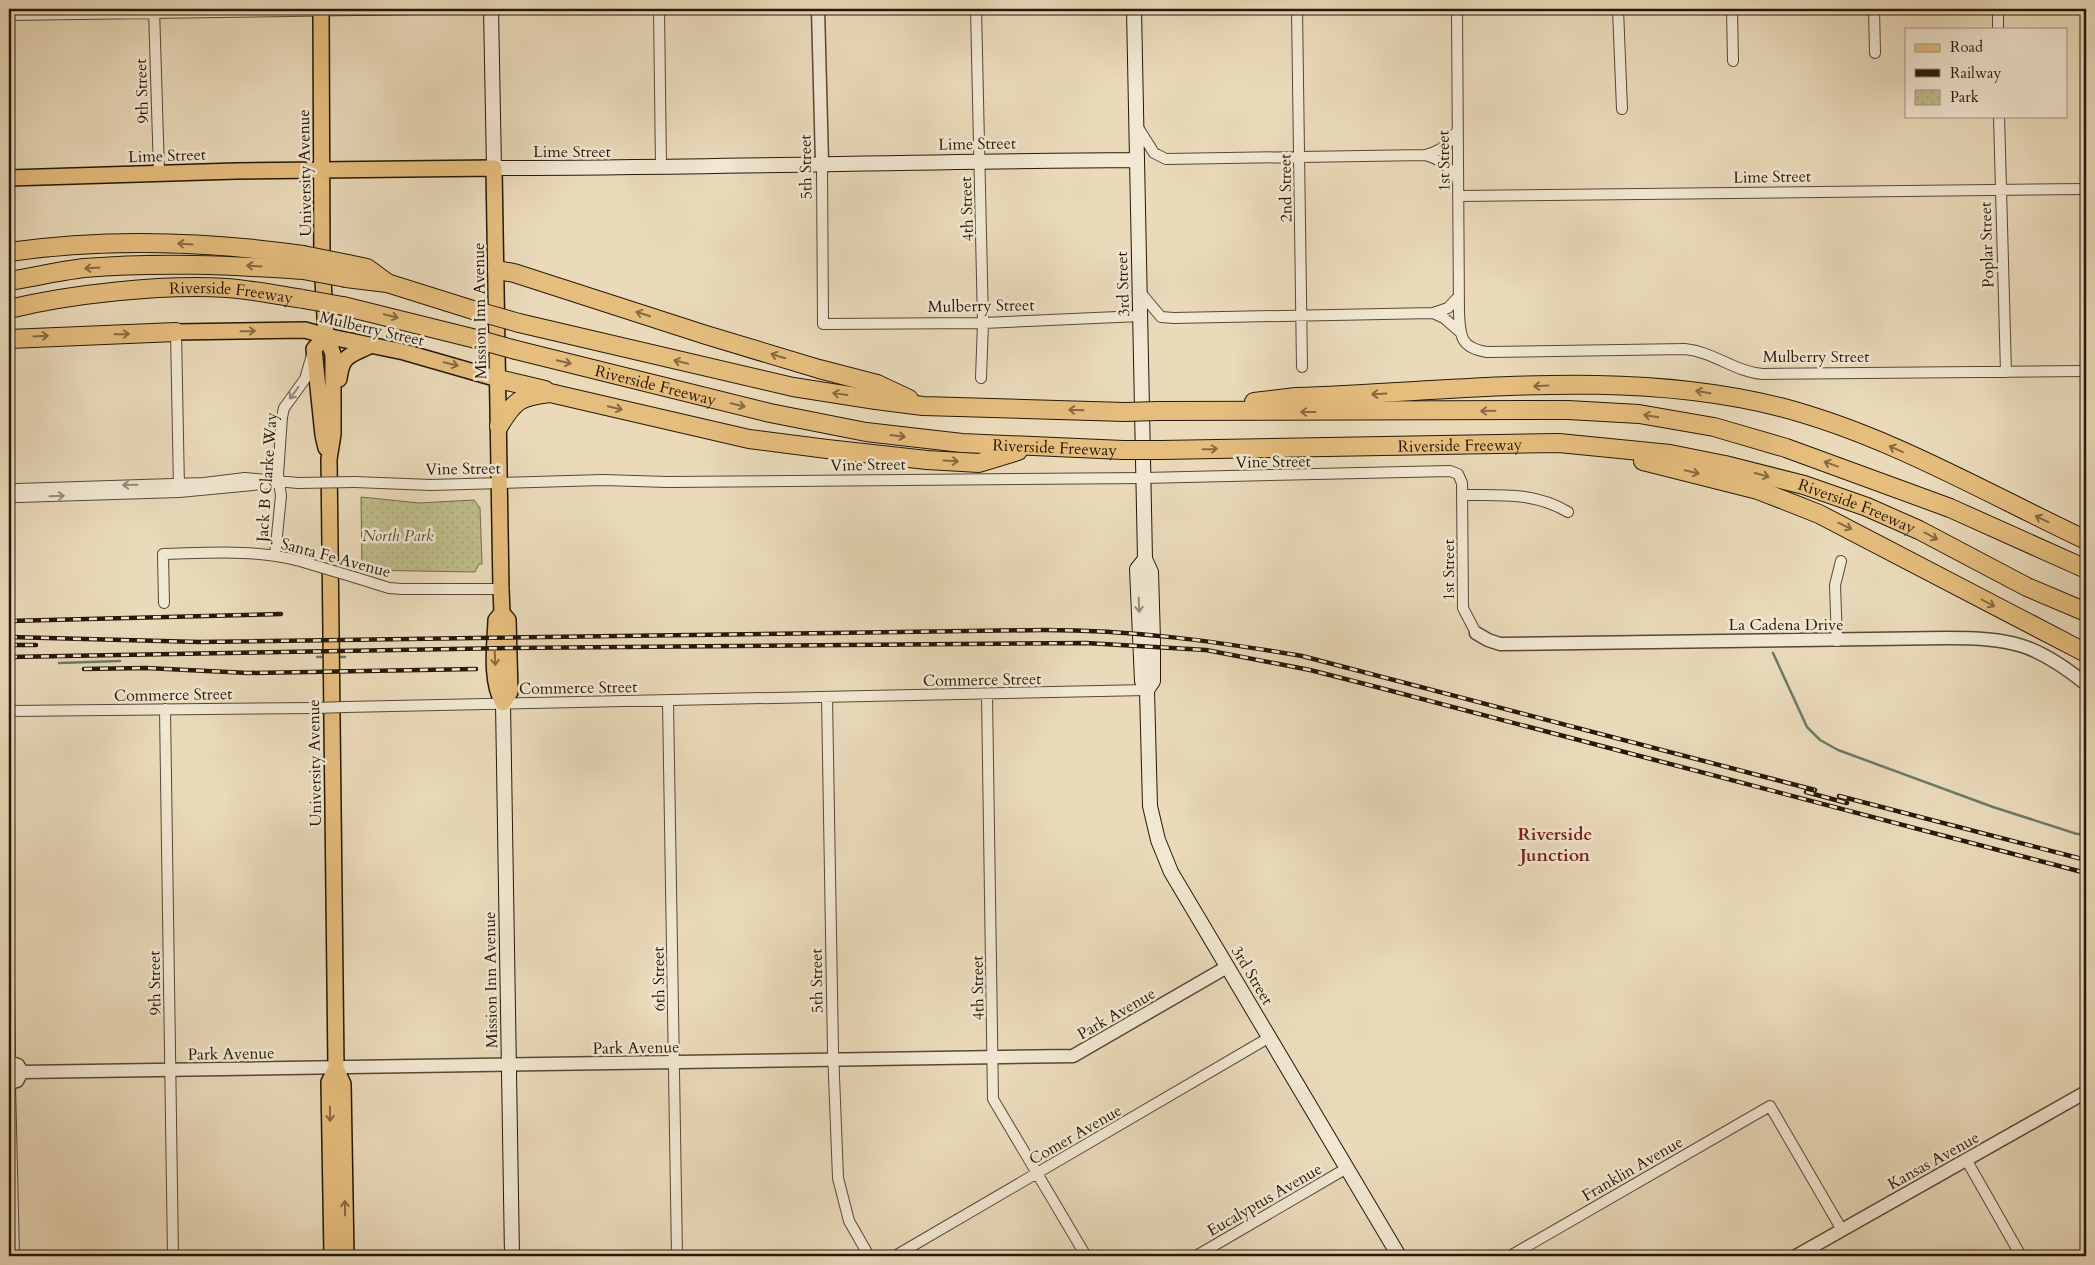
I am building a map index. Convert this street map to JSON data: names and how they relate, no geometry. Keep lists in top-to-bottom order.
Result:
{
  "streets": {
    "highway": ["Riverside Freeway"],
    "main road": [
      "Lime Street",
      "University Avenue",
      "3rd Street",
      "Mulberry Street",
      "Mission Inn Avenue"
    ],
    "street": [
      "9th Street",
      "1st Street",
      "5th Street",
      "2nd Street",
      "4th Street",
      "Poplar Street",
      "Vine Street",
      "Jack B Clarke Way",
      "Santa Fe Avenue",
      "La Cadena Drive",
      "Commerce Street",
      "6th Street",
      "Park Avenue",
      "Comer Avenue",
      "Kansas Avenue",
      "Franklin Avenue",
      "Eucalyptus Avenue"
    ]
  },
  "crossings": [
    ["9th Street", "Lime Street"],
    ["9th Street", "Commerce Street"],
    ["9th Street", "Park Avenue"],
    ["Lime Street", "1st Street"],
    ["Lime Street", "5th Street"],
    ["Lime Street", "University Avenue"],
    ["Lime Street", "4th Street"],
    ["Lime Street", "Poplar Street"],
    ["Lime Street", "3rd Street"],
    ["Lime Street", "Mission Inn Avenue"],
    ["1st Street", "Mulberry Street"],
    ["1st Street", "Vine Street"],
    ["1st Street", "La Cadena Drive"],
    ["5th Street", "Mulberry Street"],
    ["5th Street", "Commerce Street"],
    ["5th Street", "Park Avenue"],
    ["University Avenue", "Mulberry Street"],
    ["University Avenue", "Jack B Clarke Way"],
    ["University Avenue", "Park Avenue"],
    ["4th Street", "Mulberry Street"],
    ["4th Street", "Commerce Street"],
    ["4th Street", "Park Avenue"],
    ["4th Street", "Comer Avenue"],
    ["Poplar Street", "Mulberry Street"],
    ["3rd Street", "Mulberry Street"],
    ["3rd Street", "Vine Street"],
    ["3rd Street", "Commerce Street"],
    ["3rd Street", "Park Avenue"],
    ["3rd Street", "Comer Avenue"],
    ["3rd Street", "Eucalyptus Avenue"],
    ["Mulberry Street", "Mission Inn Avenue"],
    ["Mission Inn Avenue", "Vine Street"],
    ["Mission Inn Avenue", "Santa Fe Avenue"],
    ["Mission Inn Avenue", "Commerce Street"],
    ["Mission Inn Avenue", "Park Avenue"],
    ["Vine Street", "Jack B Clarke Way"],
    ["Jack B Clarke Way", "Santa Fe Avenue"],
    ["Commerce Street", "6th Street"],
    ["6th Street", "Park Avenue"],
    ["Kansas Avenue", "Franklin Avenue"]
  ],
  "one_way": ["Jack B Clarke Way"],
  "districts": ["Riverside Junction"],
  "parks": ["North Park"],
  "legend": ["Road", "Railway", "Park"]
}
